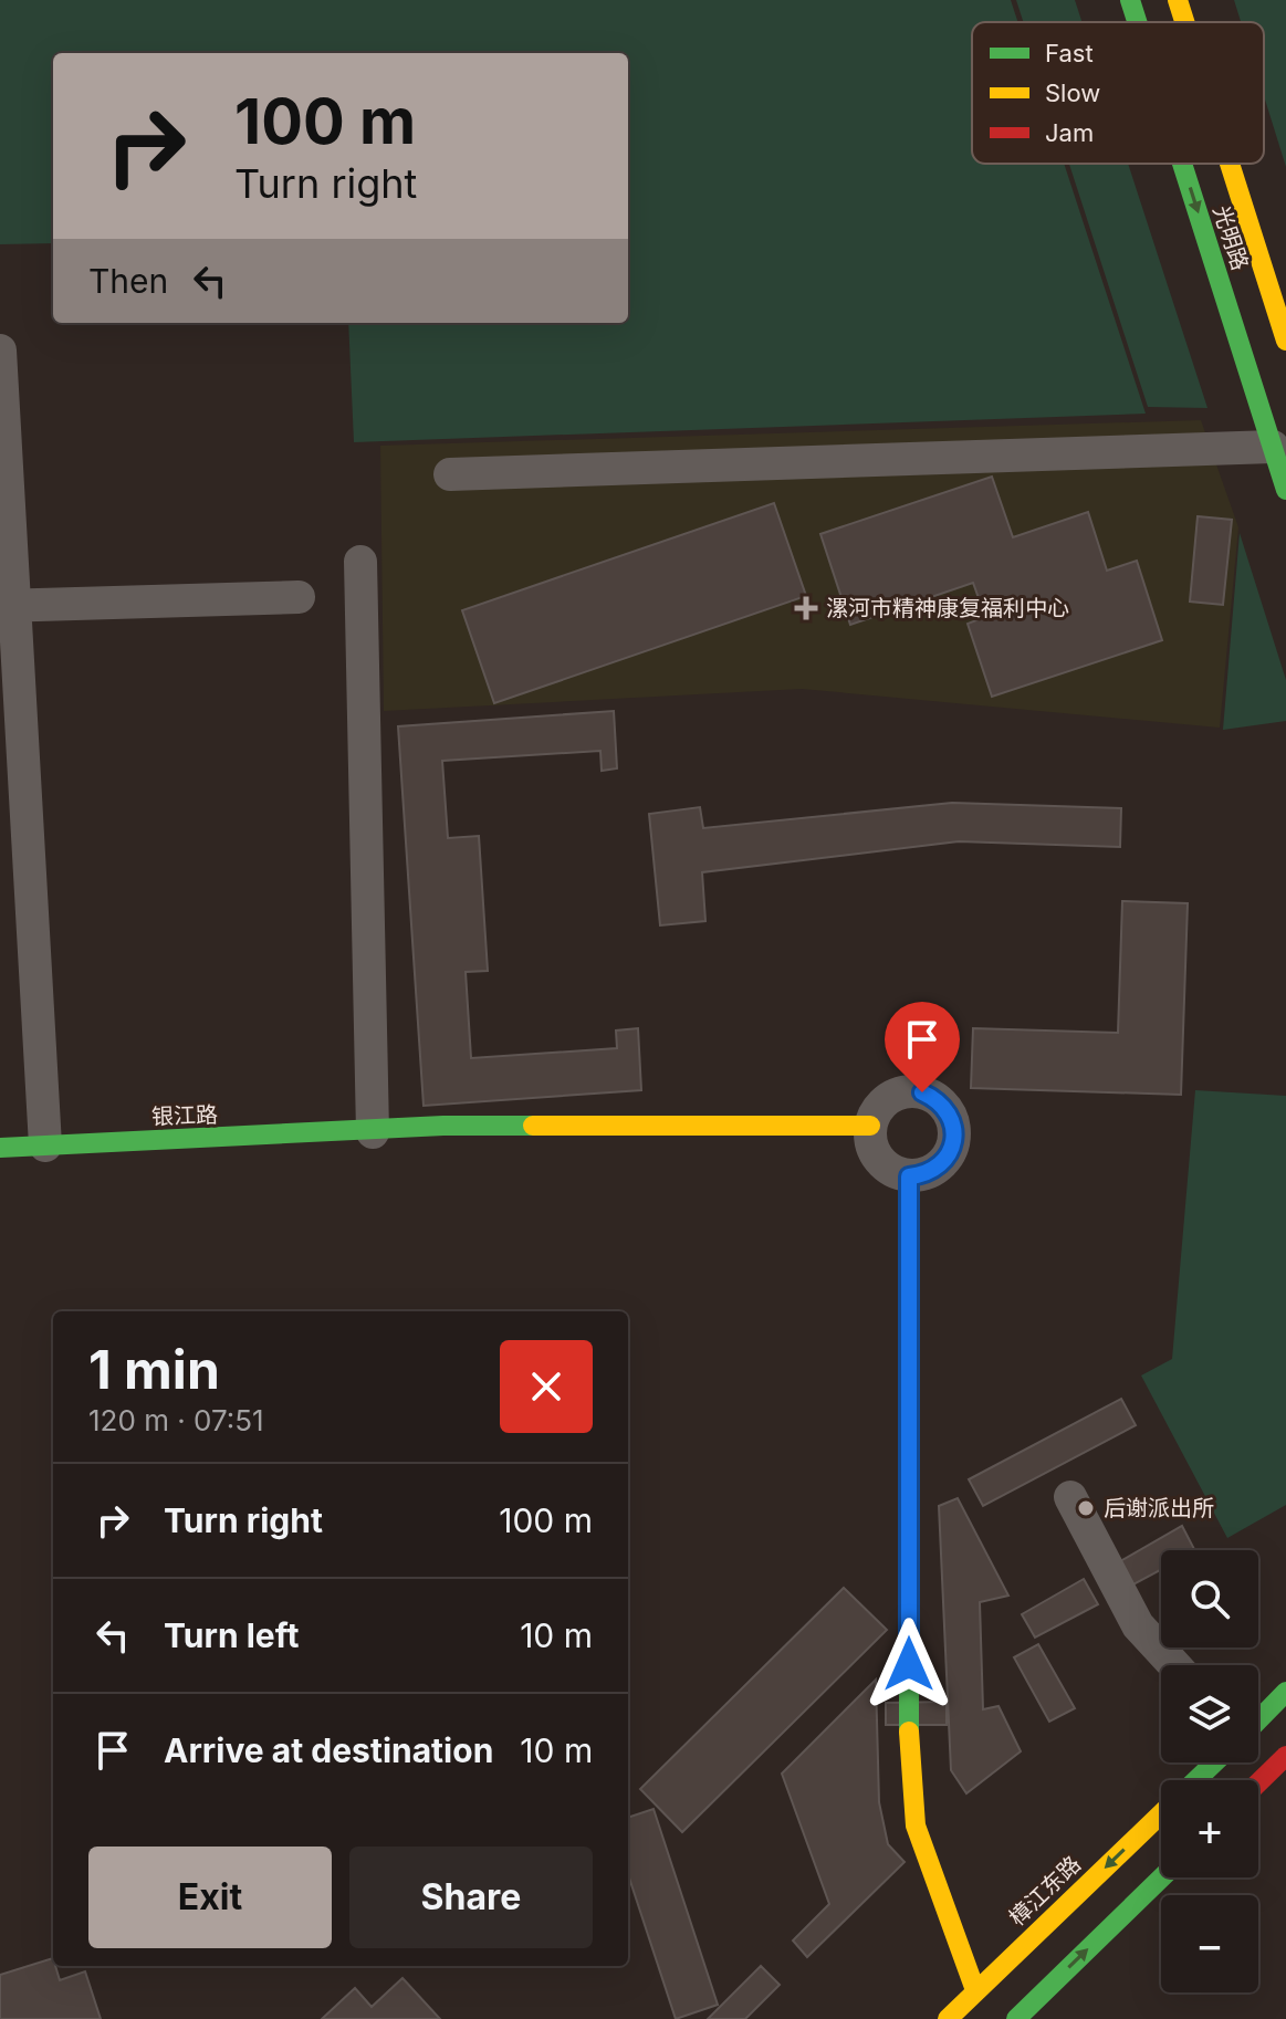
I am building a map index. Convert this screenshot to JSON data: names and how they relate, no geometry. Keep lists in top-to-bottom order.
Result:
{
  "streets": {
    "street": ["光明路", "银江路", "樟江东路"]
  },
  "places": {
    "health": ["漯河市精神康复福利中心"],
    "other": ["后谢派出所"]
  },
  "legend": ["Fast", "Slow", "Jam"],
  "page": {
    "turn": ["100 m", "Turn right"],
    "then": "Then",
    "heading": ["1 min", "120 m · 07:51"],
    "list": [
      {
        "name": "Turn right",
        "value": "100 m"
      },
      {
        "name": "Turn left",
        "value": "10 m"
      },
      {
        "name": "Arrive at destination",
        "value": "10 m"
      }
    ],
    "map_buttons": ["+", "−"],
    "buttons": ["Exit", "Share"]
  }
}
